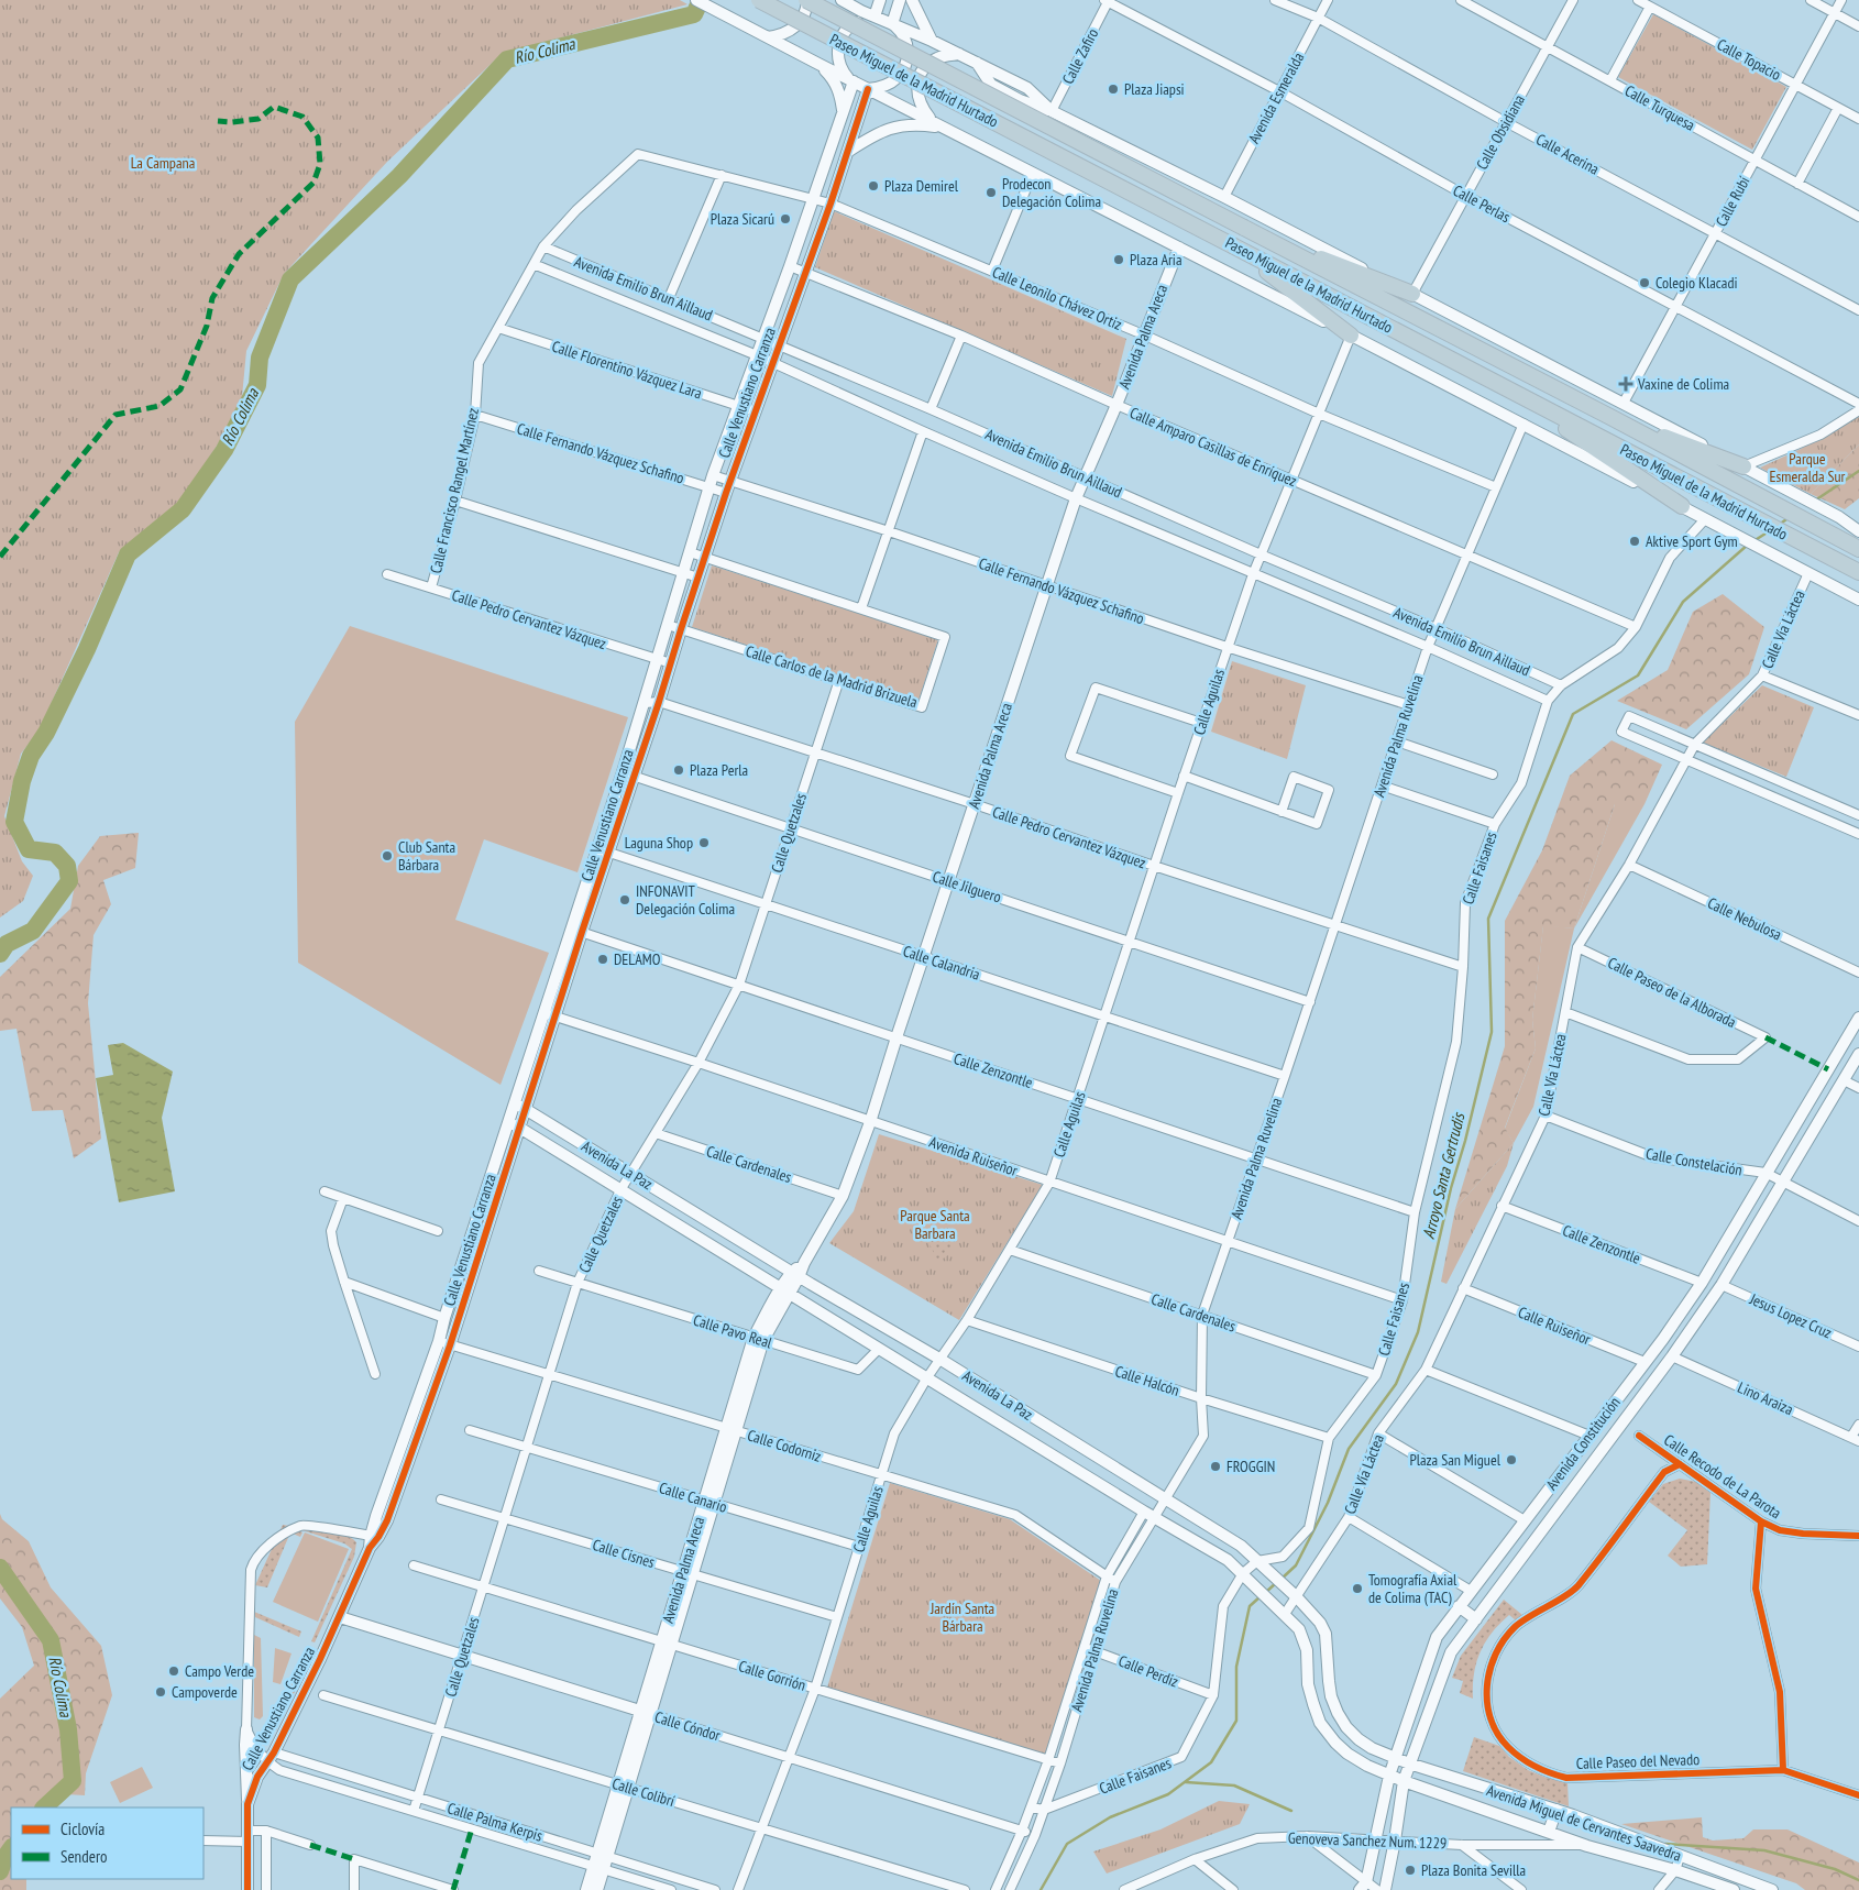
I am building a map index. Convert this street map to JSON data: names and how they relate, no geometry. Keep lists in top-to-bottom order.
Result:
{
  "streets": {
    "highway": ["Paseo Miguel de la Madrid Hurtado"],
    "street": [
      "Calle Zafiro",
      "Calle Topacio",
      "Avenida Esmeralda",
      "Calle Turquesa",
      "Calle Obsidiana",
      "Calle Acerina",
      "Calle Rubí",
      "Calle Perlas",
      "Avenida Emilio Brun Aillaud",
      "Calle Leonilo Chávez Ortiz",
      "Avenida Palma Areca",
      "Calle Florentino Vázquez Lara",
      "Calle Venustiano Carranza",
      "Calle Amparo Casillas de Enríquez",
      "Calle Fernando Vázquez Schafino",
      "Calle Francisco Rangel Martínez",
      "Calle Pedro Cervantez Vázquez",
      "Calle Vía Láctea",
      "Calle Carlos de la Madrid Brizuela",
      "Calle Aguilas",
      "Avenida Palma Ruvelina",
      "Calle Quetzales",
      "Calle Faisanes",
      "Calle Jilguero",
      "Calle Nebulosa",
      "Calle Calandria",
      "Calle Paseo de la Alborada",
      "Calle Zenzontle",
      "Avenida Ruiseñor",
      "Calle Constelación",
      "Calle Cardenales",
      "Avenida La Paz",
      "Jesus Lopez Cruz",
      "Calle Ruiseñor",
      "Calle Pavo Real",
      "Calle Halcón",
      "Lino Araiza",
      "Avenida Constitución",
      "Calle Codorniz",
      "Calle Recodo de La Parota",
      "Calle Canario",
      "Calle Cisnes",
      "Calle Perdiz",
      "Calle Gorrión",
      "Calle Cóndor",
      "Calle Paseo del Nevado",
      "Calle Colibrí",
      "Calle Palma Kerpis",
      "Avenida Miguel de Cervantes Saavedra",
      "Genoveva Sanchez Num. 1229"
    ]
  },
  "crossings": [
    ["Calle Zafiro", "Calle Perlas"],
    ["Calle Topacio", "Calle Rubí"],
    ["Avenida Esmeralda", "Calle Acerina"],
    ["Avenida Esmeralda", "Calle Perlas"],
    ["Calle Turquesa", "Calle Obsidiana"],
    ["Calle Turquesa", "Calle Rubí"],
    ["Calle Obsidiana", "Calle Acerina"],
    ["Calle Obsidiana", "Calle Perlas"],
    ["Calle Acerina", "Calle Rubí"],
    ["Calle Rubí", "Calle Perlas"],
    ["Avenida Emilio Brun Aillaud", "Avenida Palma Areca"],
    ["Avenida Emilio Brun Aillaud", "Calle Venustiano Carranza"],
    ["Avenida Emilio Brun Aillaud", "Calle Francisco Rangel Martínez"],
    ["Avenida Emilio Brun Aillaud", "Calle Aguilas"],
    ["Avenida Emilio Brun Aillaud", "Avenida Palma Ruvelina"],
    ["Avenida Emilio Brun Aillaud", "Calle Faisanes"],
    ["Calle Leonilo Chávez Ortiz", "Avenida Palma Areca"],
    ["Calle Leonilo Chávez Ortiz", "Calle Venustiano Carranza"],
    ["Calle Leonilo Chávez Ortiz", "Calle Francisco Rangel Martínez"],
    ["Calle Leonilo Chávez Ortiz", "Calle Aguilas"],
    ["Calle Leonilo Chávez Ortiz", "Avenida Palma Ruvelina"],
    ["Avenida Palma Areca", "Calle Amparo Casillas de Enríquez"],
    ["Avenida Palma Areca", "Calle Fernando Vázquez Schafino"],
    ["Avenida Palma Areca", "Calle Pedro Cervantez Vázquez"],
    ["Avenida Palma Areca", "Calle Jilguero"],
    ["Avenida Palma Areca", "Calle Calandria"],
    ["Avenida Palma Areca", "Calle Zenzontle"],
    ["Avenida Palma Areca", "Avenida Ruiseñor"],
    ["Avenida Palma Areca", "Calle Cardenales"],
    ["Avenida Palma Areca", "Avenida La Paz"],
    ["Avenida Palma Areca", "Calle Pavo Real"],
    ["Avenida Palma Areca", "Calle Codorniz"],
    ["Avenida Palma Areca", "Calle Canario"],
    ["Avenida Palma Areca", "Calle Cisnes"],
    ["Avenida Palma Areca", "Calle Gorrión"],
    ["Avenida Palma Areca", "Calle Cóndor"],
    ["Avenida Palma Areca", "Calle Colibrí"],
    ["Avenida Palma Areca", "Calle Palma Kerpis"],
    ["Calle Florentino Vázquez Lara", "Calle Venustiano Carranza"],
    ["Calle Florentino Vázquez Lara", "Calle Francisco Rangel Martínez"],
    ["Calle Venustiano Carranza", "Calle Amparo Casillas de Enríquez"],
    ["Calle Venustiano Carranza", "Calle Fernando Vázquez Schafino"],
    ["Calle Venustiano Carranza", "Calle Pedro Cervantez Vázquez"],
    ["Calle Venustiano Carranza", "Calle Carlos de la Madrid Brizuela"],
    ["Calle Venustiano Carranza", "Calle Jilguero"],
    ["Calle Venustiano Carranza", "Calle Calandria"],
    ["Calle Venustiano Carranza", "Calle Zenzontle"],
    ["Calle Venustiano Carranza", "Avenida Ruiseñor"],
    ["Calle Venustiano Carranza", "Avenida La Paz"],
    ["Calle Venustiano Carranza", "Calle Codorniz"],
    ["Calle Venustiano Carranza", "Calle Cóndor"],
    ["Calle Venustiano Carranza", "Calle Palma Kerpis"],
    ["Calle Amparo Casillas de Enríquez", "Calle Aguilas"],
    ["Calle Amparo Casillas de Enríquez", "Avenida Palma Ruvelina"],
    ["Calle Amparo Casillas de Enríquez", "Calle Faisanes"],
    ["Calle Fernando Vázquez Schafino", "Calle Francisco Rangel Martínez"],
    ["Calle Fernando Vázquez Schafino", "Calle Aguilas"],
    ["Calle Fernando Vázquez Schafino", "Avenida Palma Ruvelina"],
    ["Calle Francisco Rangel Martínez", "Calle Pedro Cervantez Vázquez"],
    ["Calle Pedro Cervantez Vázquez", "Calle Aguilas"],
    ["Calle Pedro Cervantez Vázquez", "Avenida Palma Ruvelina"],
    ["Calle Pedro Cervantez Vázquez", "Calle Quetzales"],
    ["Calle Pedro Cervantez Vázquez", "Calle Faisanes"],
    ["Calle Vía Láctea", "Calle Nebulosa"],
    ["Calle Vía Láctea", "Calle Paseo de la Alborada"],
    ["Calle Vía Láctea", "Calle Zenzontle"],
    ["Calle Vía Láctea", "Calle Constelación"],
    ["Calle Vía Láctea", "Avenida La Paz"],
    ["Calle Vía Láctea", "Calle Ruiseñor"],
    ["Calle Carlos de la Madrid Brizuela", "Calle Quetzales"],
    ["Calle Aguilas", "Calle Jilguero"],
    ["Calle Aguilas", "Calle Calandria"],
    ["Calle Aguilas", "Calle Zenzontle"],
    ["Calle Aguilas", "Avenida Ruiseñor"],
    ["Calle Aguilas", "Calle Cardenales"],
    ["Calle Aguilas", "Avenida La Paz"],
    ["Calle Aguilas", "Calle Halcón"],
    ["Calle Aguilas", "Calle Codorniz"],
    ["Calle Aguilas", "Calle Canario"],
    ["Calle Aguilas", "Calle Cisnes"],
    ["Calle Aguilas", "Calle Gorrión"],
    ["Calle Aguilas", "Calle Cóndor"],
    ["Calle Aguilas", "Calle Colibrí"],
    ["Avenida Palma Ruvelina", "Calle Faisanes"],
    ["Avenida Palma Ruvelina", "Calle Jilguero"],
    ["Avenida Palma Ruvelina", "Calle Calandria"],
    ["Avenida Palma Ruvelina", "Calle Zenzontle"],
    ["Avenida Palma Ruvelina", "Avenida Ruiseñor"],
    ["Avenida Palma Ruvelina", "Calle Cardenales"],
    ["Avenida Palma Ruvelina", "Avenida La Paz"],
    ["Avenida Palma Ruvelina", "Calle Halcón"],
    ["Avenida Palma Ruvelina", "Calle Codorniz"],
    ["Avenida Palma Ruvelina", "Calle Perdiz"],
    ["Avenida Palma Ruvelina", "Calle Gorrión"],
    ["Avenida Palma Ruvelina", "Calle Cóndor"],
    ["Calle Quetzales", "Calle Jilguero"],
    ["Calle Quetzales", "Calle Calandria"],
    ["Calle Quetzales", "Calle Zenzontle"],
    ["Calle Quetzales", "Avenida Ruiseñor"],
    ["Calle Quetzales", "Calle Cardenales"],
    ["Calle Quetzales", "Avenida La Paz"],
    ["Calle Quetzales", "Calle Pavo Real"],
    ["Calle Quetzales", "Calle Codorniz"],
    ["Calle Quetzales", "Calle Canario"],
    ["Calle Quetzales", "Calle Cisnes"],
    ["Calle Quetzales", "Calle Gorrión"],
    ["Calle Quetzales", "Calle Cóndor"],
    ["Calle Quetzales", "Calle Colibrí"],
    ["Calle Quetzales", "Calle Palma Kerpis"],
    ["Calle Faisanes", "Calle Zenzontle"],
    ["Calle Faisanes", "Avenida Ruiseñor"],
    ["Calle Faisanes", "Calle Cardenales"],
    ["Calle Faisanes", "Avenida La Paz"],
    ["Calle Faisanes", "Calle Halcón"],
    ["Calle Faisanes", "Calle Perdiz"],
    ["Calle Zenzontle", "Avenida Constitución"],
    ["Calle Constelación", "Avenida Constitución"],
    ["Avenida La Paz", "Calle Pavo Real"],
    ["Avenida La Paz", "Avenida Constitución"],
    ["Avenida La Paz", "Avenida Miguel de Cervantes Saavedra"],
    ["Jesus Lopez Cruz", "Avenida Constitución"],
    ["Calle Ruiseñor", "Avenida Constitución"],
    ["Lino Araiza", "Avenida Constitución"],
    ["Avenida Constitución", "Avenida Miguel de Cervantes Saavedra"],
    ["Avenida Constitución", "Genoveva Sanchez Num. 1229"],
    ["Calle Recodo de La Parota", "Calle Paseo del Nevado"],
    ["Avenida Miguel de Cervantes Saavedra", "Genoveva Sanchez Num. 1229"]
  ],
  "water": ["Río Colima", "Arroyo Santa Gertrudis"],
  "parks": [
    "La Campana",
    "Parque Esmeralda Sur",
    "Parque Santa Barbara",
    "Jardín Santa Bárbara"
  ],
  "places": {
    "other": [
      "Plaza Jiapsi",
      "Plaza Demirel",
      "Prodecon Delegación Colima",
      "Plaza Sicarú",
      "Plaza Aria",
      "Colegio Klacadi",
      "Aktive Sport Gym",
      "Plaza Perla",
      "Laguna Shop",
      "Club Santa Bárbara",
      "INFONAVIT Delegación Colima",
      "DELAMO",
      "Plaza San Miguel",
      "FROGGIN",
      "Tomografía Axial de Colima (TAC)",
      "Campo Verde",
      "Campoverde",
      "Plaza Bonita Sevilla"
    ],
    "health": ["Vaxine de Colima"]
  },
  "legend": ["Ciclovía", "Sendero"]
}
